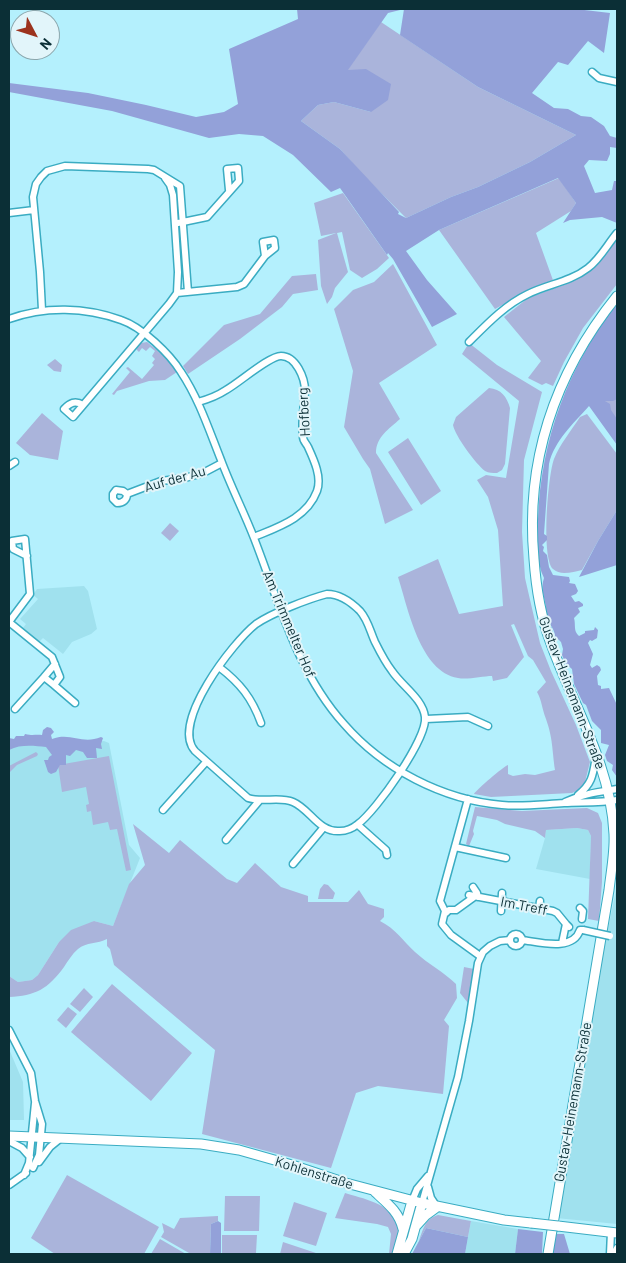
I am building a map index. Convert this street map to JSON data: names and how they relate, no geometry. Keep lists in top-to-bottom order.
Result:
{
  "streets": {
    "main road": ["Gustav-Heinemann-Straße", "Kohlenstraße"],
    "street": [
      "Hofberg",
      "Auf der Au",
      "Am Trimmelter Hof",
      "Im Treff"
    ]
  },
  "crossings": [
    ["Hofberg", "Am Trimmelter Hof"],
    ["Auf der Au", "Am Trimmelter Hof"],
    ["Am Trimmelter Hof", "Gustav-Heinemann-Straße"]
  ],
  "north": "bottom right"
}
